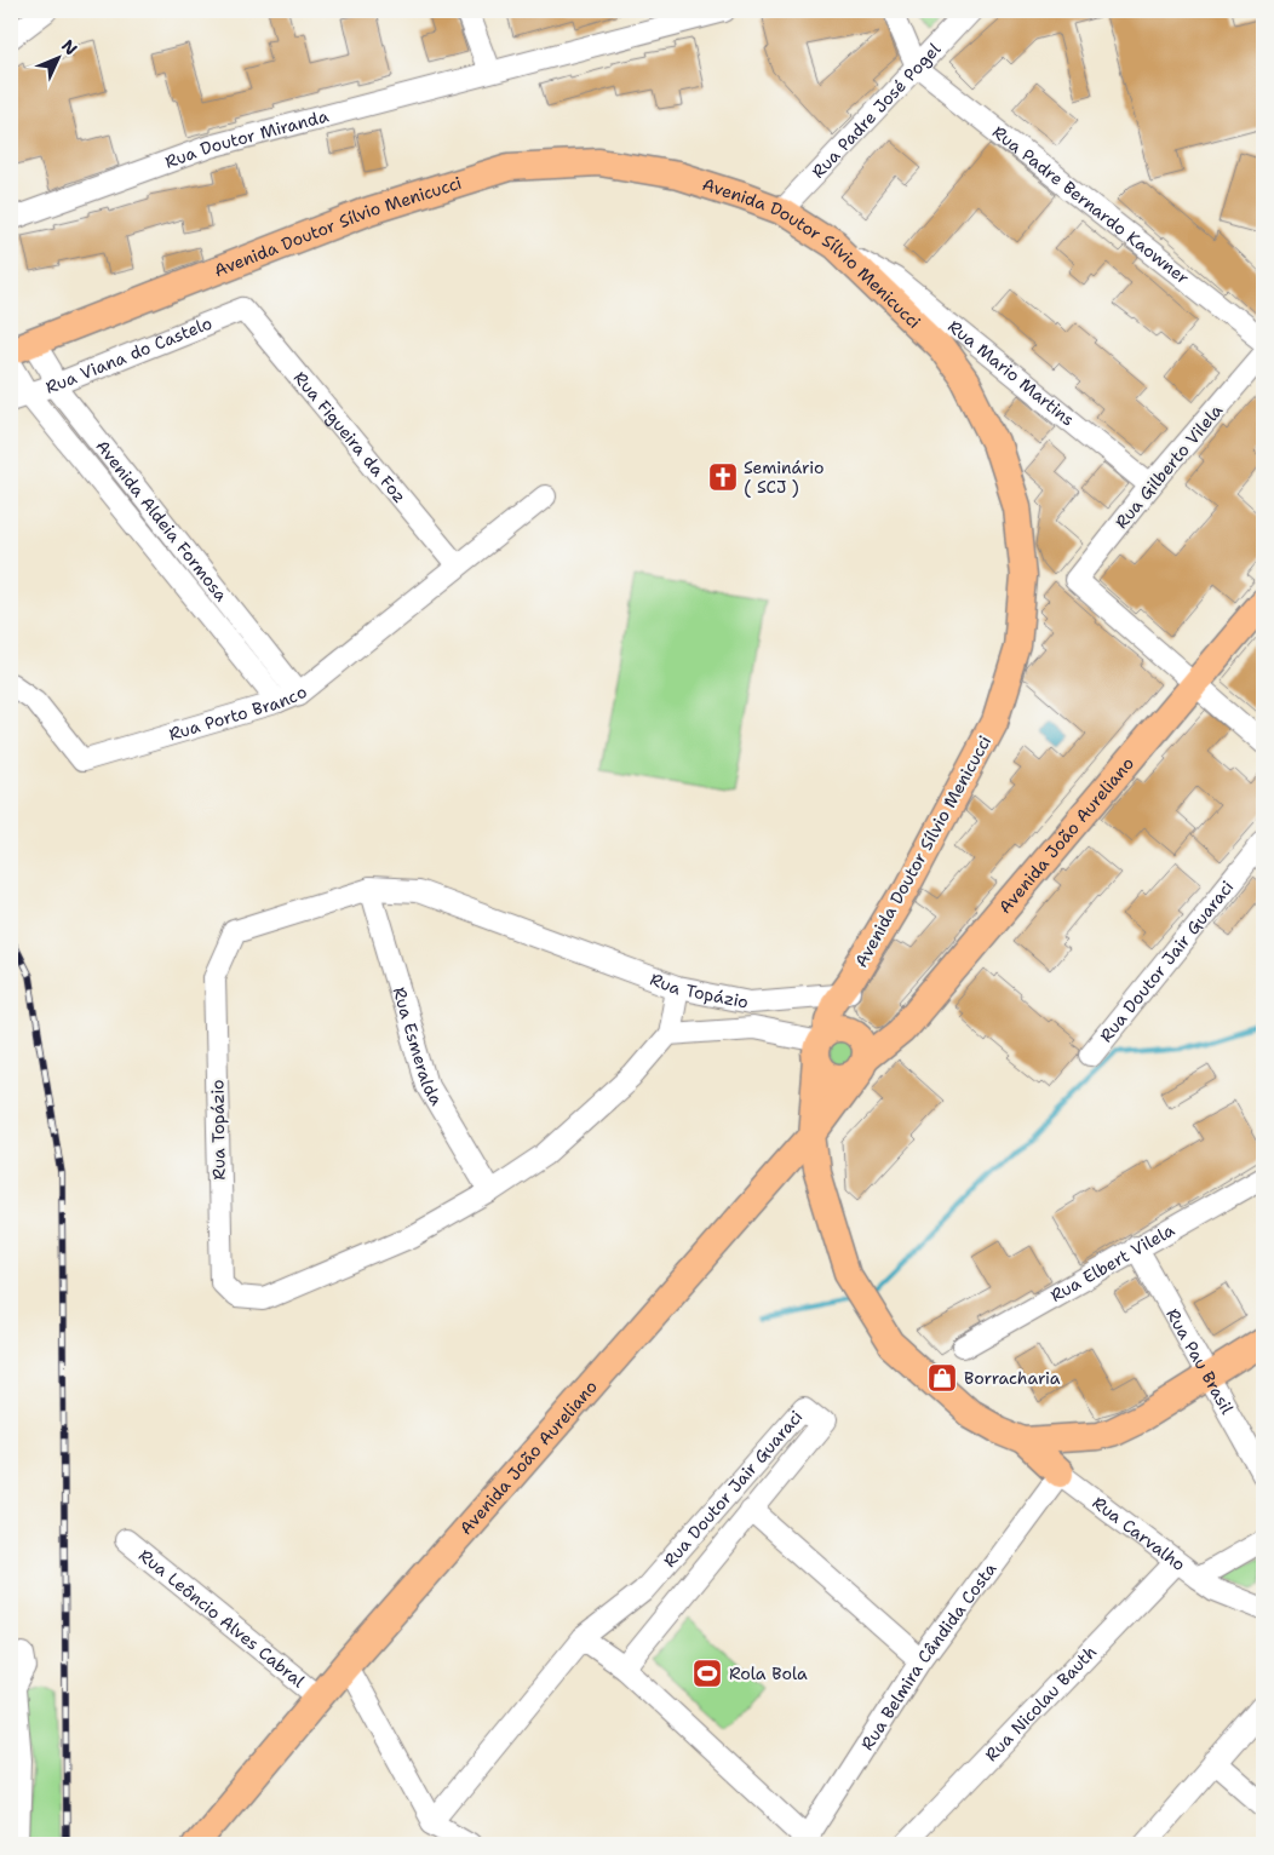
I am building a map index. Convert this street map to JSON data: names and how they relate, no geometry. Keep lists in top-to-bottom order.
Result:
{
  "streets": {
    "main road": ["Avenida Doutor Sílvio Menicucci", "Avenida João Aureliano", "Rua Carvalho"],
    "street": [
      "Rua Padre José Pogel",
      "Rua Doutor Miranda",
      "Rua Padre Bernardo Kaowner",
      "Rua Viana do Castelo",
      "Rua Mario Martins",
      "Rua Figueira da Foz",
      "Rua Gilberto Vilela",
      "Avenida Aldeia Formosa",
      "Rua Porto Branco",
      "Rua Doutor Jair Guaraci",
      "Rua Topázio",
      "Rua Esmeralda",
      "Rua Elbert Vilela",
      "Rua Pau Brasil",
      "Rua Leôncio Alves Cabral",
      "Rua Belmira Cândida Costa",
      "Rua Nicolau Bauth"
    ]
  },
  "crossings": [
    ["Rua Padre José Pogel", "Rua Padre Bernardo Kaowner"],
    ["Rua Padre José Pogel", "Avenida Doutor Sílvio Menicucci"],
    ["Avenida Doutor Sílvio Menicucci", "Rua Mario Martins"],
    ["Avenida Doutor Sílvio Menicucci", "Avenida Aldeia Formosa"],
    ["Avenida Doutor Sílvio Menicucci", "Avenida João Aureliano"],
    ["Avenida Doutor Sílvio Menicucci", "Rua Topázio"],
    ["Avenida Doutor Sílvio Menicucci", "Rua Pau Brasil"],
    ["Avenida Doutor Sílvio Menicucci", "Rua Carvalho"],
    ["Rua Viana do Castelo", "Rua Figueira da Foz"],
    ["Rua Viana do Castelo", "Avenida Aldeia Formosa"],
    ["Rua Mario Martins", "Rua Gilberto Vilela"],
    ["Rua Figueira da Foz", "Rua Porto Branco"],
    ["Rua Gilberto Vilela", "Avenida João Aureliano"],
    ["Avenida Aldeia Formosa", "Rua Porto Branco"],
    ["Avenida João Aureliano", "Rua Topázio"],
    ["Avenida João Aureliano", "Rua Leôncio Alves Cabral"],
    ["Rua Topázio", "Rua Esmeralda"],
    ["Rua Elbert Vilela", "Rua Pau Brasil"],
    ["Rua Carvalho", "Rua Belmira Cândida Costa"],
    ["Rua Carvalho", "Rua Nicolau Bauth"]
  ],
  "places": {
    "church": ["Seminário ( SCJ )"],
    "shop": ["Borracharia"],
    "sports": ["Rola Bola"]
  },
  "north": "top right"
}
